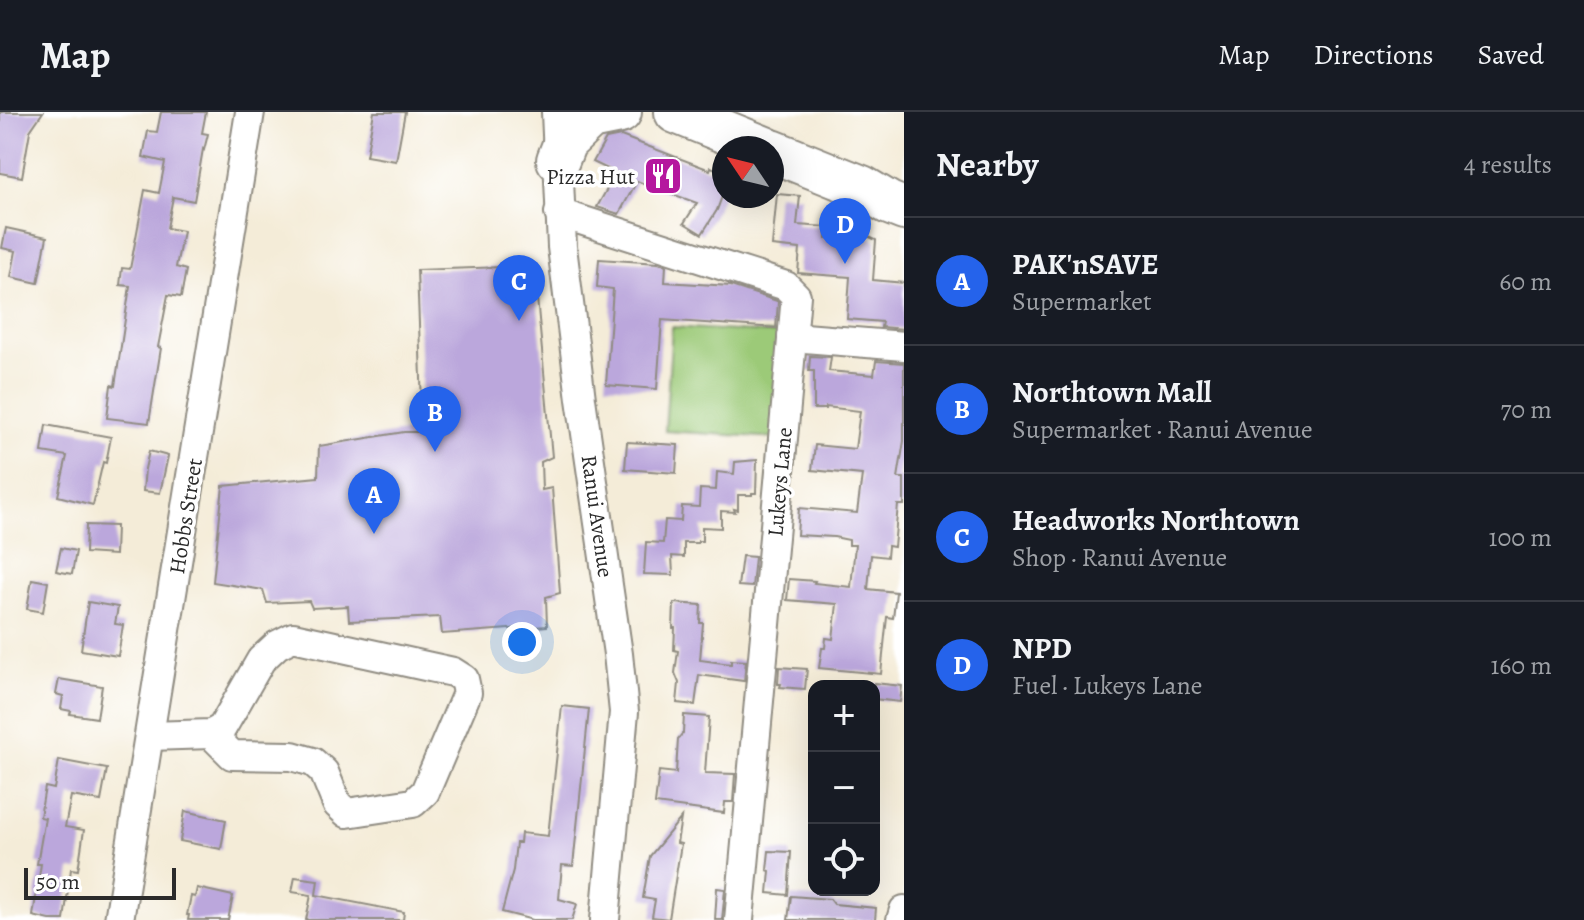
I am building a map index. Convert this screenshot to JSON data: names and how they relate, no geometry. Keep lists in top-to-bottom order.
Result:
{
  "streets": {
    "street": ["Lukeys Lane", "Hobbs Street", "Ranui Avenue"]
  },
  "crossings": [
    ["Lukeys Lane", "Ranui Avenue"]
  ],
  "places": {
    "restaurant": ["Pizza Hut"]
  },
  "scale_bar": "50 m",
  "north": "top left",
  "page": {
    "header": "Map",
    "nav": ["Map", "Directions", "Saved"],
    "heading": ["Nearby", "4 results"],
    "pins": [
      "D",
      "C",
      "B",
      "A"
    ],
    "list": [
      {
        "mark": "A",
        "name": "PAK'nSAVE",
        "note": "Supermarket",
        "value": "60 m"
      },
      {
        "mark": "B",
        "name": "Northtown Mall",
        "note": "Supermarket · Ranui Avenue",
        "value": "70 m"
      },
      {
        "mark": "C",
        "name": "Headworks Northtown",
        "note": "Shop · Ranui Avenue",
        "value": "100 m"
      },
      {
        "mark": "D",
        "name": "NPD",
        "note": "Fuel · Lukeys Lane",
        "value": "160 m"
      }
    ],
    "map_buttons": ["+", "−"],
    "scale": "50 m"
  }
}
